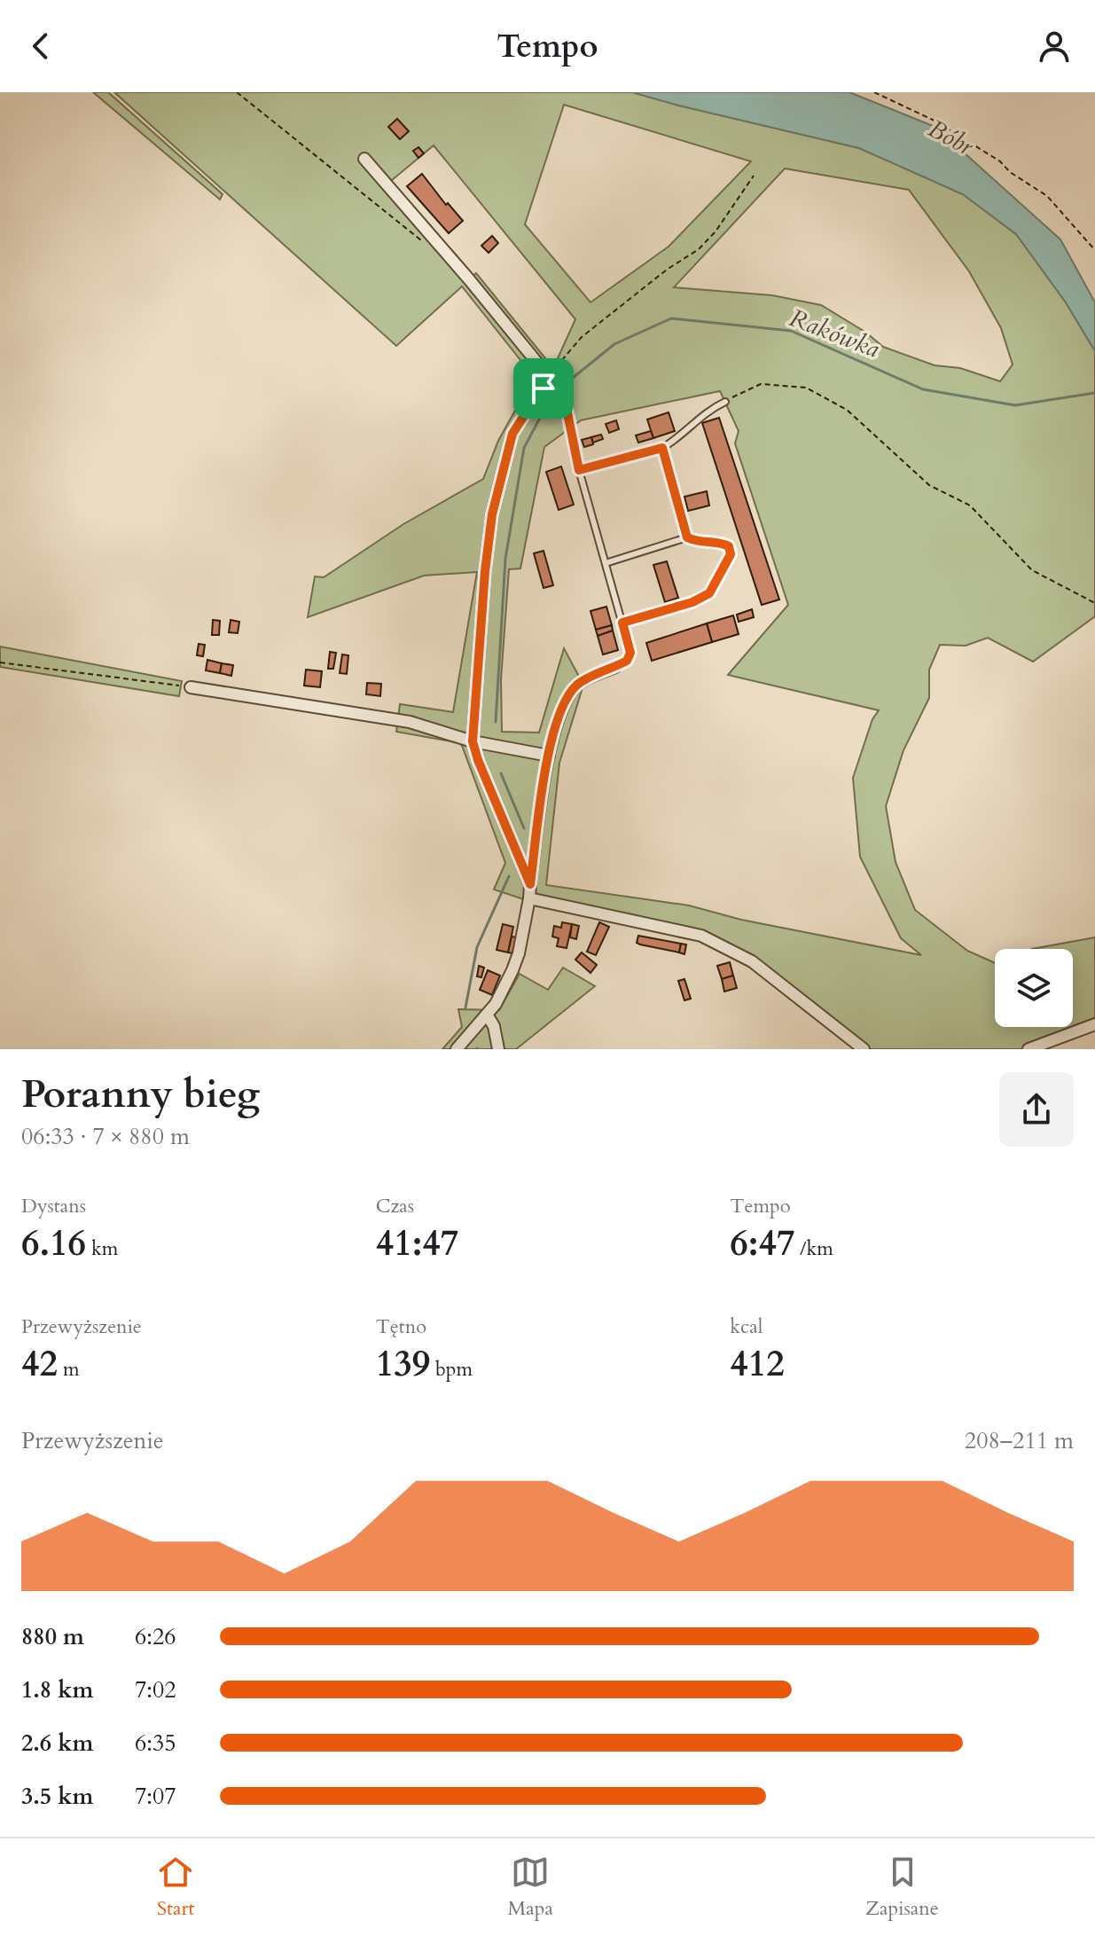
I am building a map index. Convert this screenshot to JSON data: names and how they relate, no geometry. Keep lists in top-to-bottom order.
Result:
{
  "water": ["Bóbr", "Rakówka"],
  "page": {
    "header": "Tempo",
    "heading": ["Poranny bieg", "06:33 · 7 × 880 m"],
    "stats": [
      ["Dystans", "6.16 km"],
      ["Czas", "41:47"],
      ["Tempo", "6:47 /km"],
      ["Przewyższenie", "42 m"],
      ["Tętno", "139 bpm"],
      ["kcal", "412"]
    ],
    "chart": ["Przewyższenie", "208–211 m"],
    "list": [
      {
        "name": "880 m",
        "note": "6:26"
      },
      {
        "name": "1.8 km",
        "note": "7:02"
      },
      {
        "name": "2.6 km",
        "note": "6:35"
      },
      {
        "name": "3.5 km",
        "note": "7:07"
      }
    ],
    "tabs": ["Start", "Mapa", "Zapisane"]
  }
}
